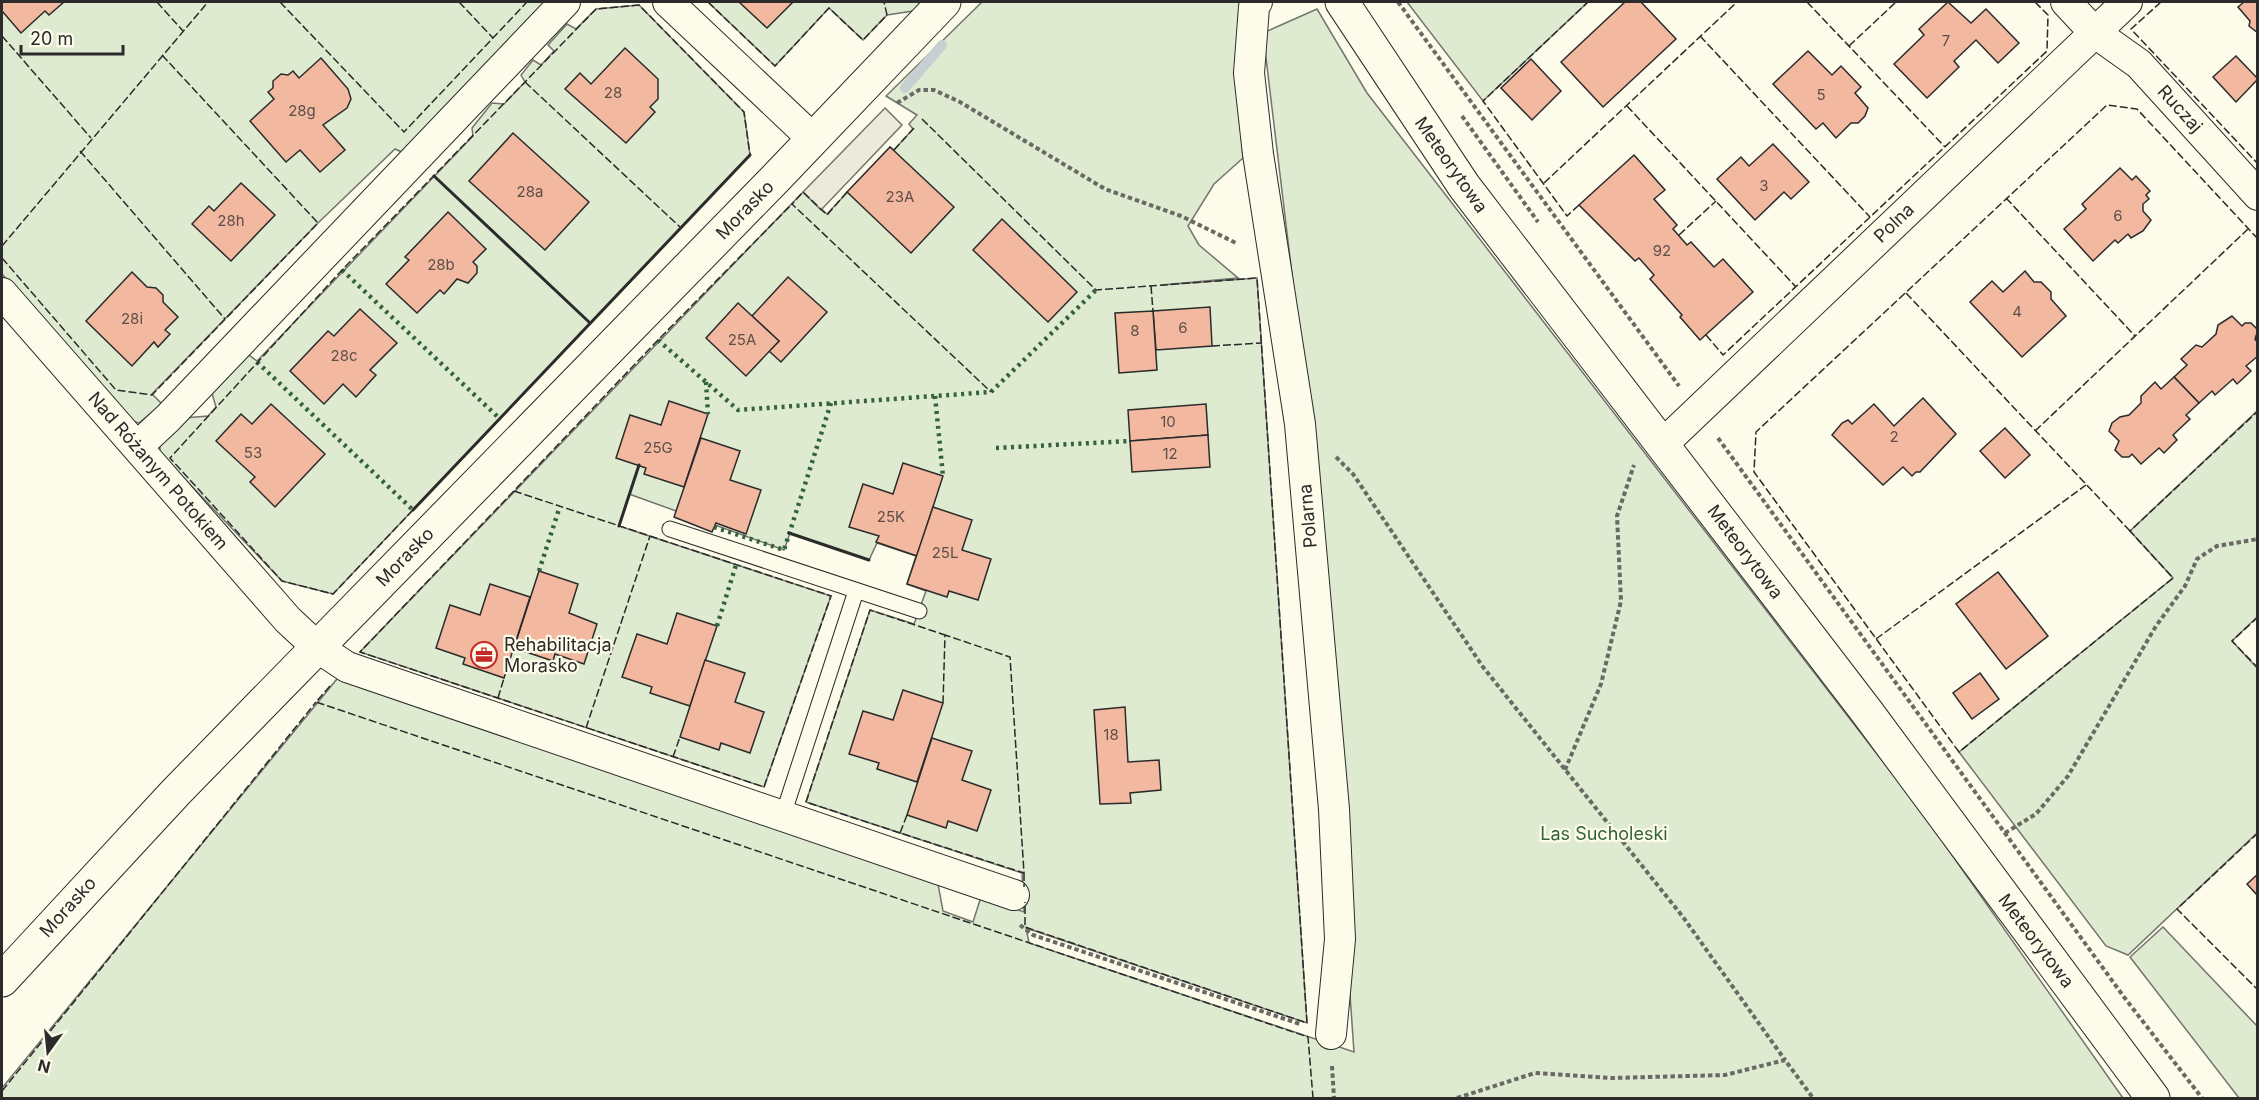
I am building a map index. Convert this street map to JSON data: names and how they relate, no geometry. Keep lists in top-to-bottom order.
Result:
{
  "streets": {
    "street": [
      "Ruczaj",
      "Meteorytowa",
      "Morasko",
      "Polna",
      "Nad Różanym Potokiem",
      "Polarna"
    ]
  },
  "crossings": [
    ["Ruczaj", "Polna"],
    ["Meteorytowa", "Polna"],
    ["Morasko", "Nad Różanym Potokiem"]
  ],
  "parks": ["Las Sucholeski"],
  "places": {
    "office": ["Rehabilitacja Morasko"]
  },
  "house_numbers": [
    "7",
    "28",
    "5",
    "28g",
    "3",
    "28a",
    "23A",
    "6",
    "28h",
    "92",
    "28b",
    "4",
    "28i",
    "6",
    "8",
    "25A",
    "28c",
    "10",
    "2",
    "25G",
    "53",
    "12",
    "25K",
    "25L",
    "18"
  ],
  "scale_bar": "20 m",
  "north": "bottom"
}
